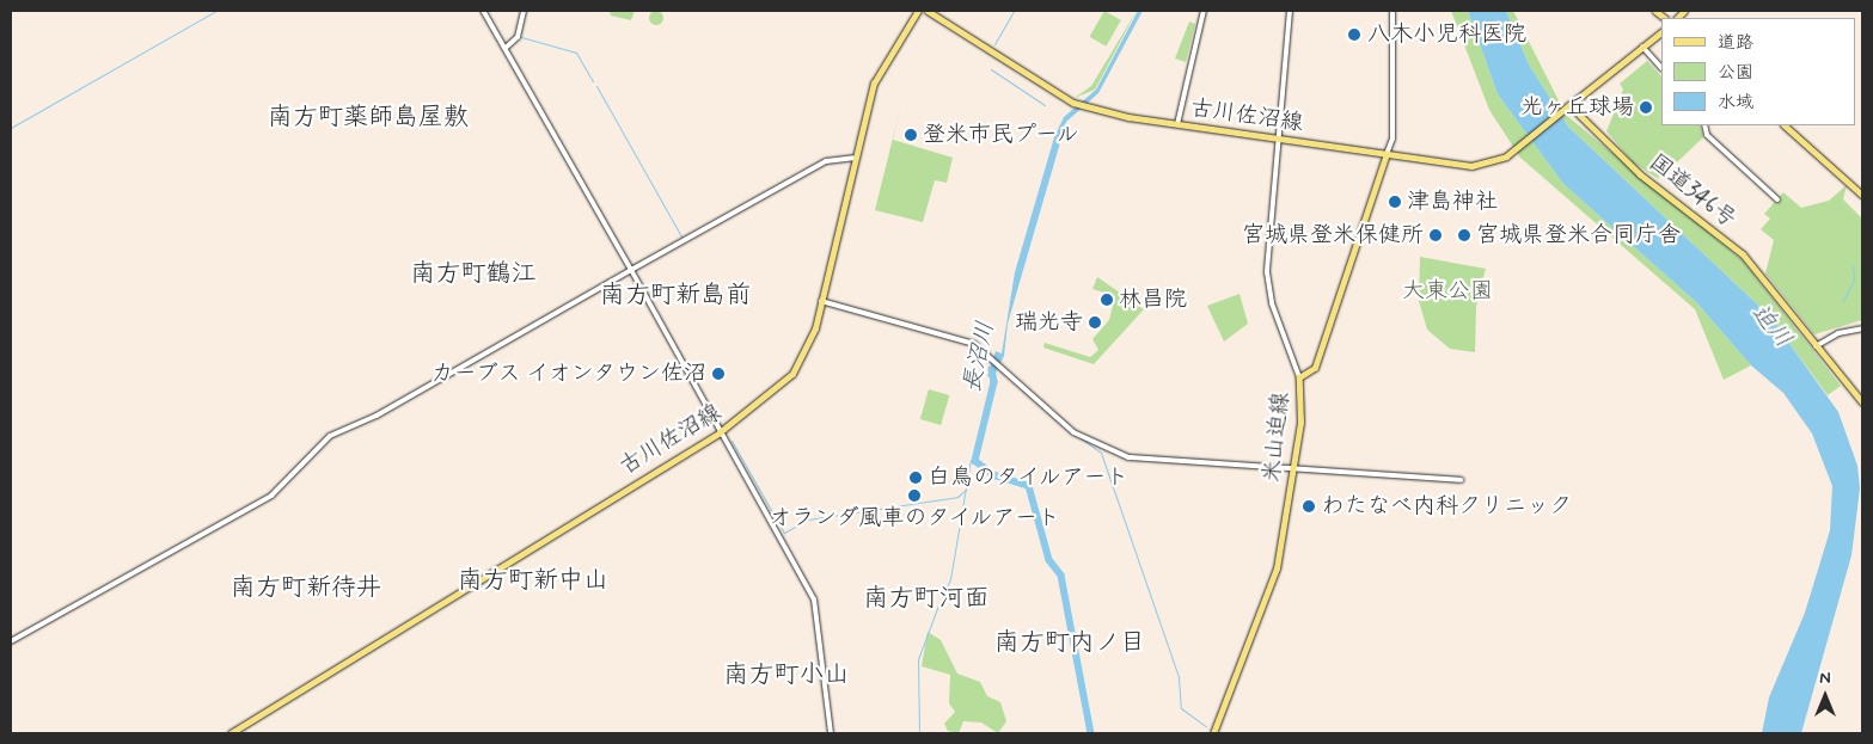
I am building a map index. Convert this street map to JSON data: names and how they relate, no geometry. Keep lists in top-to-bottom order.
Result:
{
  "streets": {
    "highway": ["国道346号"],
    "main road": ["古川佐沼線", "米山迫線"]
  },
  "crossings": [
    ["古川佐沼線", "国道346号"],
    ["古川佐沼線", "米山迫線"]
  ],
  "districts": [
    "南方町薬師島屋敷",
    "南方町鶴江",
    "南方町新島前",
    "南方町新中山",
    "南方町新待井",
    "南方町河面",
    "南方町内ノ目",
    "南方町小山"
  ],
  "water": ["迫川", "長沼川"],
  "parks": ["大東公園"],
  "places": [
    "八木小児科医院",
    "光ヶ丘球場",
    "登米市民プール",
    "津島神社",
    "宮城県登米保健所",
    "宮城県登米合同庁舎",
    "林昌院",
    "瑞光寺",
    "カーブス イオンタウン佐沼",
    "白鳥のタイルアート",
    "オランダ風車のタイルアート",
    "わたなべ内科クリニック"
  ],
  "legend": ["道路", "公園", "水域"],
  "north": "top"
}
